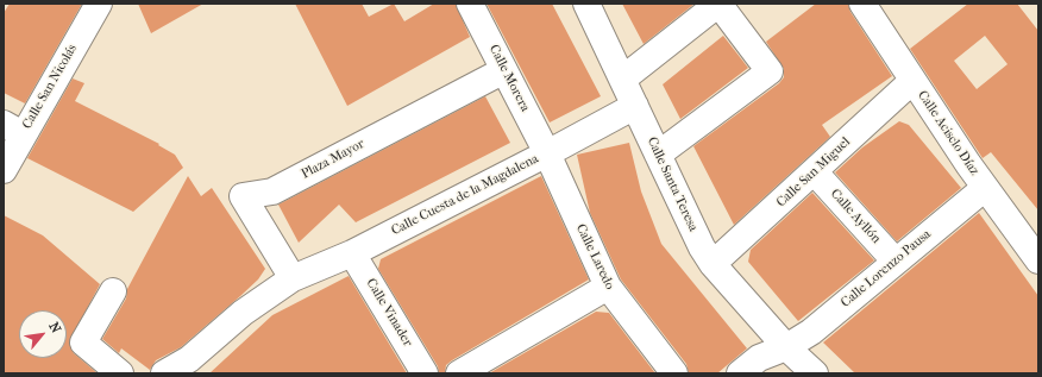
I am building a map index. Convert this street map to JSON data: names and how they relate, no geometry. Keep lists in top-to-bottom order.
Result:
{
  "streets": {
    "street": [
      "Calle Morera",
      "Calle San Nicolás",
      "Calle Acisclo Díaz",
      "Plaza Mayor",
      "Calle San Miguel",
      "Calle Santa Teresa",
      "Calle Cuesta de la Magdalena",
      "Calle Ayllón",
      "Calle Laredo",
      "Calle Lorenzo Pausa",
      "Calle Vinader"
    ]
  },
  "crossings": [
    ["Calle Morera", "Plaza Mayor"],
    ["Calle Morera", "Calle Cuesta de la Magdalena"],
    ["Calle Morera", "Calle Laredo"],
    ["Calle Acisclo Díaz", "Calle San Miguel"],
    ["Calle Acisclo Díaz", "Calle Lorenzo Pausa"],
    ["Plaza Mayor", "Calle Cuesta de la Magdalena"],
    ["Calle San Miguel", "Calle Santa Teresa"],
    ["Calle San Miguel", "Calle Ayllón"],
    ["Calle Santa Teresa", "Calle Cuesta de la Magdalena"],
    ["Calle Santa Teresa", "Calle Lorenzo Pausa"],
    ["Calle Cuesta de la Magdalena", "Calle Laredo"],
    ["Calle Cuesta de la Magdalena", "Calle Vinader"],
    ["Calle Ayllón", "Calle Lorenzo Pausa"]
  ],
  "north": "top right"
}
